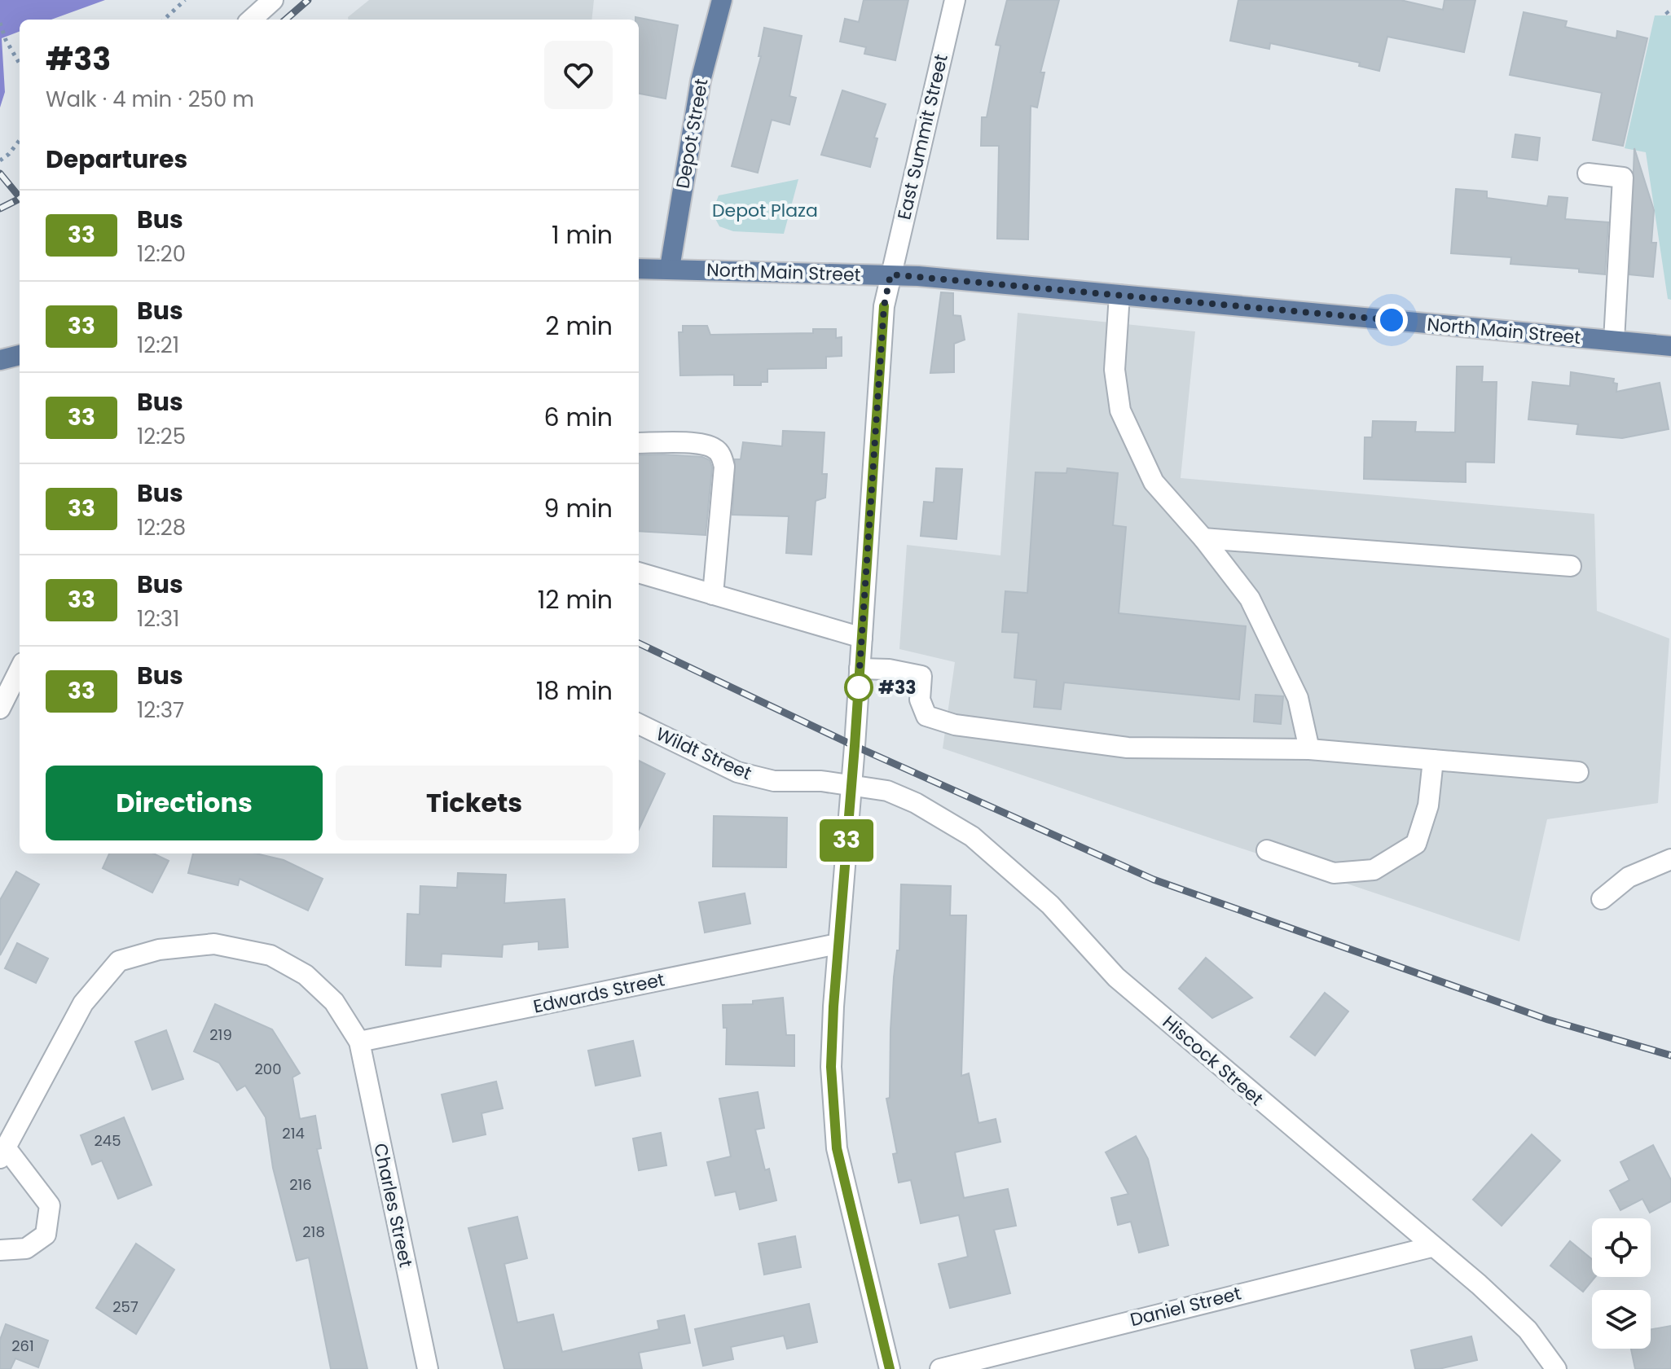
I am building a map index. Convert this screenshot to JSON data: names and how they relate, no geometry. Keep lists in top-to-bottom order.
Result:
{
  "streets": {
    "main road": ["Depot Street", "North Main Street"],
    "street": [
      "East Summit Street",
      "Wildt Street",
      "Edwards Street",
      "Hiscock Street",
      "Charles Street",
      "Daniel Street"
    ]
  },
  "crossings": [
    ["Depot Street", "North Main Street"],
    ["East Summit Street", "North Main Street"],
    ["East Summit Street", "Wildt Street"],
    ["East Summit Street", "Edwards Street"],
    ["East Summit Street", "Hiscock Street"],
    ["Wildt Street", "Hiscock Street"],
    ["Edwards Street", "Charles Street"],
    ["Hiscock Street", "Daniel Street"]
  ],
  "parks": ["Depot Plaza"],
  "places": ["#33"],
  "lines": ["bus line 33"],
  "house_numbers": [
    "219",
    "200",
    "214",
    "245",
    "216",
    "218",
    "257",
    "261"
  ],
  "page": {
    "on_map": "33",
    "heading": [
      ["#33", "Walk · 4 min · 250 m"],
      "Departures"
    ],
    "list": [
      {
        "mark": "33",
        "name": "Bus",
        "note": "12:20",
        "value": "1 min"
      },
      {
        "mark": "33",
        "name": "Bus",
        "note": "12:21",
        "value": "2 min"
      },
      {
        "mark": "33",
        "name": "Bus",
        "note": "12:25",
        "value": "6 min"
      },
      {
        "mark": "33",
        "name": "Bus",
        "note": "12:28",
        "value": "9 min"
      },
      {
        "mark": "33",
        "name": "Bus",
        "note": "12:31",
        "value": "12 min"
      },
      {
        "mark": "33",
        "name": "Bus",
        "note": "12:37",
        "value": "18 min"
      }
    ],
    "buttons": ["Directions", "Tickets"]
  }
}
